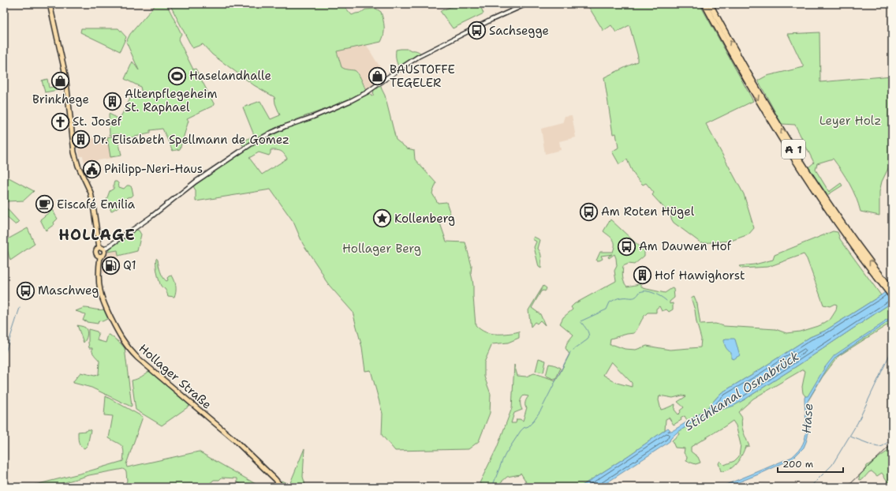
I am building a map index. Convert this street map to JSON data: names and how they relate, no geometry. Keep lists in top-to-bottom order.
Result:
{
  "streets": {
    "highway": ["A 1"],
    "main road": ["Hollager Straße"]
  },
  "districts": ["HOLLAGE"],
  "water": ["Stichkanal Osnabrück", "Hase"],
  "parks": ["Leyer Holz", "Hollager Berg"],
  "places": {
    "bus stop": [
      "Sachsegge",
      "Am Roten Hügel",
      "Am Dauwen Hof",
      "Maschweg"
    ],
    "sports": ["Haselandhalle"],
    "shop": ["BAUSTOFFE TEGELER", "Brinkhege"],
    "building": ["Altenpflegeheim St. Raphael", "Dr. Elisabeth Spellmann de Gomez", "Hof Hawighorst"],
    "church": ["St. Josef"],
    "public building": ["Philipp-Neri-Haus"],
    "cafe": ["Eiscafé Emilia"],
    "place": ["Kollenberg"],
    "fuel station": ["Q1"]
  },
  "scale_bar": "200 m"
}
